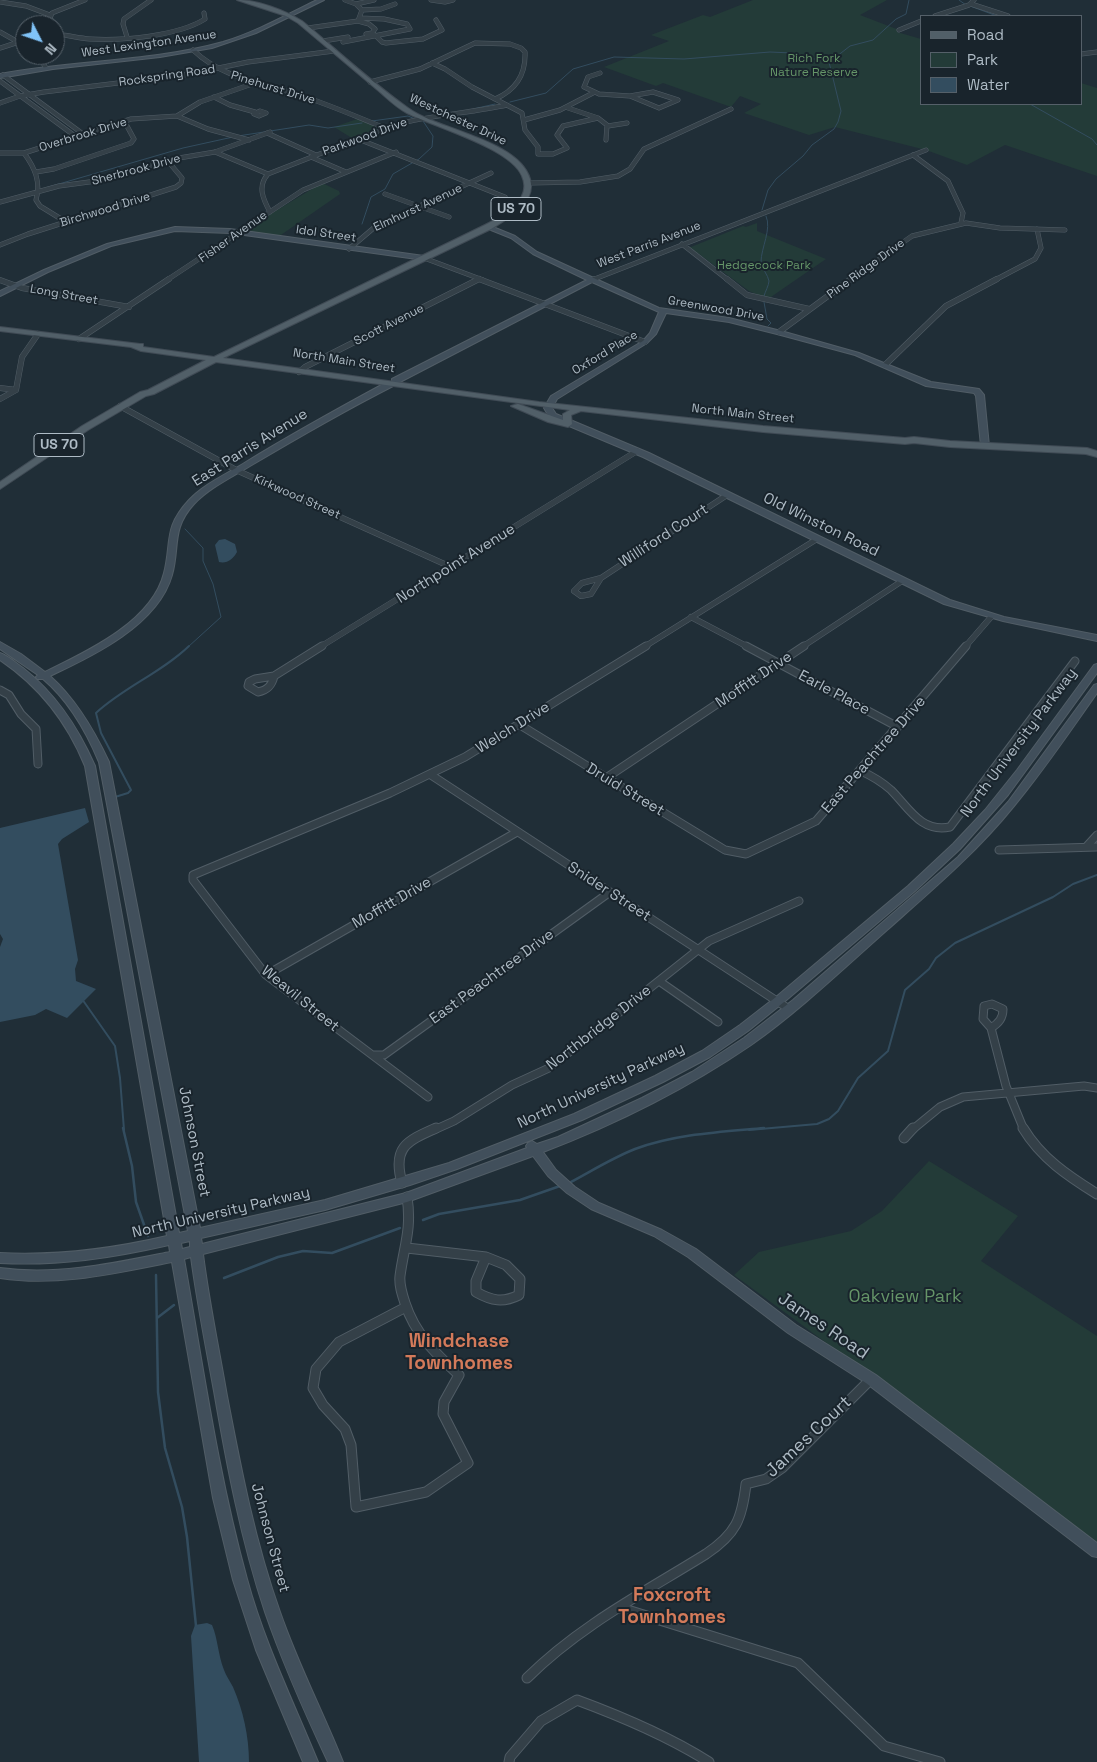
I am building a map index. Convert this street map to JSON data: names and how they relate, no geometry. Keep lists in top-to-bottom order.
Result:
{
  "streets": {
    "main road": ["Westchester Drive", "US 70", "North Main Street"],
    "street": [
      "West Lexington Avenue",
      "Rockspring Road",
      "Pinehurst Drive",
      "Overbrook Drive",
      "Parkwood Drive",
      "Sherbrook Drive",
      "Elmhurst Avenue",
      "Birchwood Drive",
      "Idol Street",
      "Fisher Avenue",
      "West Parris Avenue",
      "Pine Ridge Drive",
      "Long Street",
      "Greenwood Drive",
      "Scott Avenue",
      "Oxford Place",
      "East Parris Avenue",
      "Kirkwood Street",
      "Old Winston Road",
      "Williford Court",
      "Northpoint Avenue",
      "Moffitt Drive",
      "Earle Place",
      "Welch Drive",
      "North University Parkway",
      "East Peachtree Drive",
      "Druid Street",
      "Snider Street",
      "Weavil Street",
      "Northbridge Drive",
      "Johnson Street",
      "James Road",
      "James Court"
    ]
  },
  "crossings": [
    ["West Lexington Avenue", "Pinehurst Drive"],
    ["West Lexington Avenue", "Westchester Drive"],
    ["Rockspring Road", "Pinehurst Drive"],
    ["Rockspring Road", "Westchester Drive"],
    ["Pinehurst Drive", "Overbrook Drive"],
    ["Pinehurst Drive", "Parkwood Drive"],
    ["Westchester Drive", "Parkwood Drive"],
    ["Westchester Drive", "US 70"],
    ["Parkwood Drive", "Sherbrook Drive"],
    ["Sherbrook Drive", "Birchwood Drive"],
    ["Elmhurst Avenue", "Idol Street"],
    ["US 70", "Idol Street"],
    ["US 70", "Greenwood Drive"],
    ["US 70", "North Main Street"],
    ["US 70", "Kirkwood Street"],
    ["Idol Street", "Fisher Avenue"],
    ["Idol Street", "West Parris Avenue"],
    ["Idol Street", "Long Street"],
    ["Idol Street", "Scott Avenue"],
    ["Idol Street", "Oxford Place"],
    ["Fisher Avenue", "Long Street"],
    ["Fisher Avenue", "North Main Street"],
    ["West Parris Avenue", "Greenwood Drive"],
    ["West Parris Avenue", "North Main Street"],
    ["West Parris Avenue", "East Parris Avenue"],
    ["Pine Ridge Drive", "Greenwood Drive"],
    ["Greenwood Drive", "Oxford Place"],
    ["Greenwood Drive", "North Main Street"],
    ["Scott Avenue", "North Main Street"],
    ["Oxford Place", "North Main Street"],
    ["Oxford Place", "Old Winston Road"],
    ["North Main Street", "East Parris Avenue"],
    ["North Main Street", "Old Winston Road"],
    ["East Parris Avenue", "Kirkwood Street"],
    ["East Parris Avenue", "Johnson Street"],
    ["Kirkwood Street", "Northpoint Avenue"],
    ["Old Winston Road", "Williford Court"],
    ["Old Winston Road", "Northpoint Avenue"],
    ["Old Winston Road", "Moffitt Drive"],
    ["Old Winston Road", "Welch Drive"],
    ["Old Winston Road", "East Peachtree Drive"],
    ["Moffitt Drive", "Earle Place"],
    ["Moffitt Drive", "Druid Street"],
    ["Moffitt Drive", "Snider Street"],
    ["Moffitt Drive", "Weavil Street"],
    ["Earle Place", "Welch Drive"],
    ["Earle Place", "East Peachtree Drive"],
    ["Welch Drive", "Druid Street"],
    ["Welch Drive", "Snider Street"],
    ["Welch Drive", "Weavil Street"],
    ["North University Parkway", "Snider Street"],
    ["North University Parkway", "Northbridge Drive"],
    ["North University Parkway", "Johnson Street"],
    ["North University Parkway", "James Road"],
    ["East Peachtree Drive", "Druid Street"],
    ["East Peachtree Drive", "Snider Street"],
    ["East Peachtree Drive", "Weavil Street"],
    ["Snider Street", "Northbridge Drive"],
    ["James Road", "James Court"]
  ],
  "districts": ["Windchase Townhomes", "Foxcroft Townhomes"],
  "parks": ["Rich Fork Nature Reserve", "Hedgecock Park", "Oakview Park"],
  "legend": ["Road", "Park", "Water"],
  "north": "bottom right"
}
